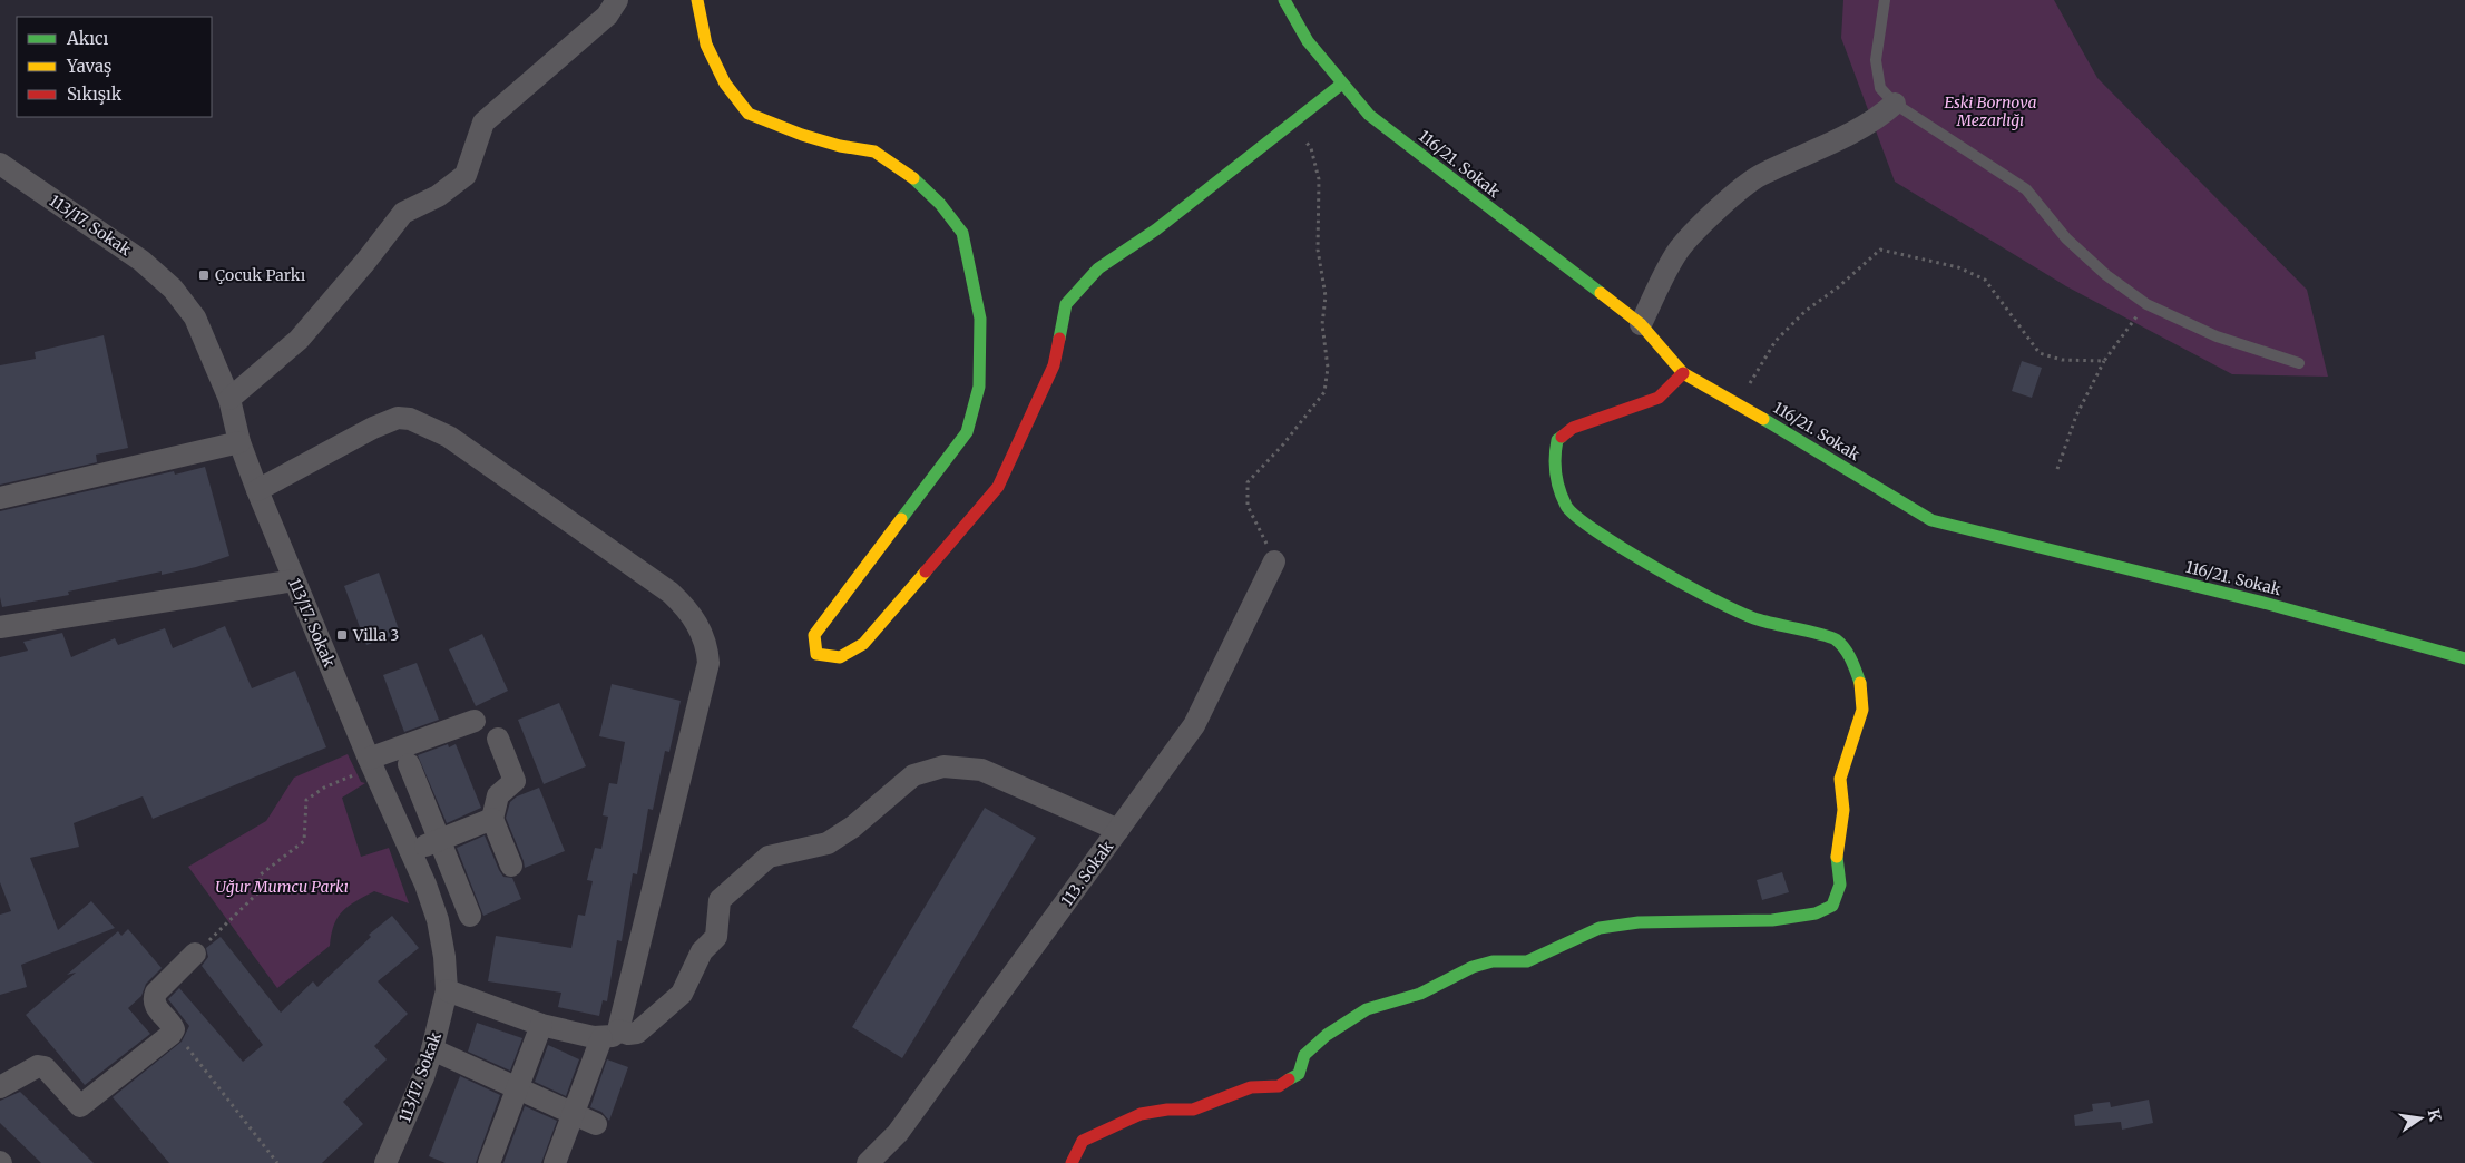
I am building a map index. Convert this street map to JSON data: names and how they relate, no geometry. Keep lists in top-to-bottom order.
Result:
{
  "streets": {
    "street": ["116/21. Sokak", "113/17. Sokak", "113. Sokak"]
  },
  "parks": ["Eski Bornova Mezarlığı", "Uğur Mumcu Parkı"],
  "places": {
    "transit": ["Çocuk Parkı", "Villa 3"]
  },
  "legend": ["Akıcı", "Yavaş", "Sıkışık"],
  "north": "right"
}
